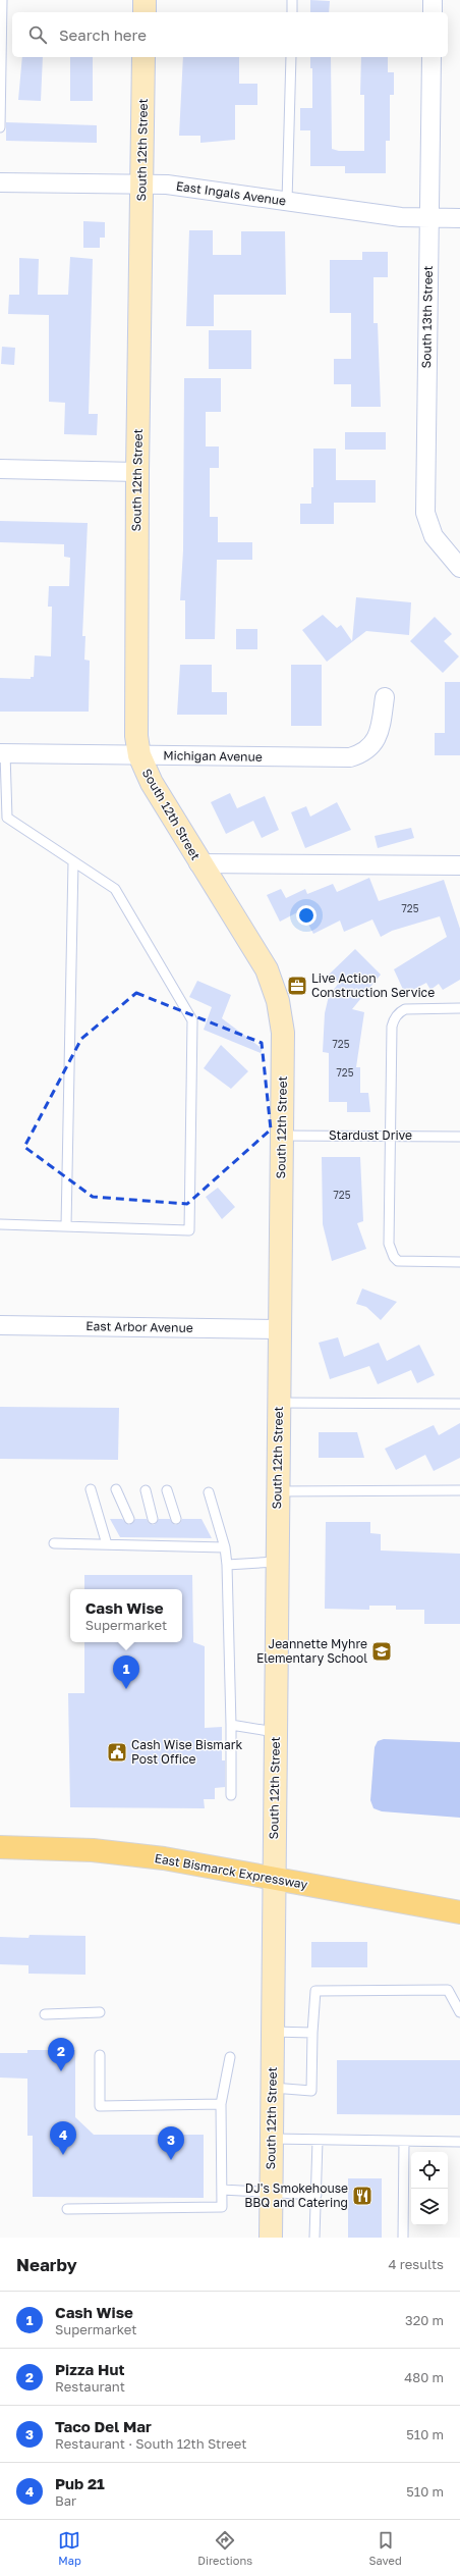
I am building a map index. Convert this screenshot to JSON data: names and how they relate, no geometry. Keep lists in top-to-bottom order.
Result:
{
  "streets": {
    "main road": ["East Bismarck Expressway"],
    "street": [
      "South 12th Street",
      "East Ingals Avenue",
      "South 13th Street",
      "Michigan Avenue",
      "East Arbor Avenue"
    ],
    "lane": ["Stardust Drive"]
  },
  "crossings": [
    ["South 12th Street", "East Ingals Avenue"],
    ["South 12th Street", "Michigan Avenue"],
    ["South 12th Street", "Stardust Drive"],
    ["South 12th Street", "East Arbor Avenue"],
    ["South 12th Street", "East Bismarck Expressway"],
    ["East Ingals Avenue", "South 13th Street"]
  ],
  "places": {
    "office": ["Live Action Construction Service"],
    "school or university": ["Jeannette Myhre Elementary School"],
    "public building": ["Cash Wise Bismark Post Office"],
    "restaurant": ["DJ's Smokehouse BBQ and Catering"]
  },
  "house_numbers": [
    "725",
    "725",
    "725",
    "725"
  ],
  "page": {
    "search": "Search here",
    "popup": ["Cash Wise", "Supermarket"],
    "pins": [
      "1",
      "2",
      "4",
      "3"
    ],
    "heading": ["Nearby", "4 results"],
    "list": [
      {
        "mark": "1",
        "name": "Cash Wise",
        "note": "Supermarket",
        "value": "320 m"
      },
      {
        "mark": "2",
        "name": "Pizza Hut",
        "note": "Restaurant",
        "value": "480 m"
      },
      {
        "mark": "3",
        "name": "Taco Del Mar",
        "note": "Restaurant · South 12th Street",
        "value": "510 m"
      },
      {
        "mark": "4",
        "name": "Pub 21",
        "note": "Bar",
        "value": "510 m"
      }
    ],
    "nav": ["Map", "Directions", "Saved"]
  }
}
